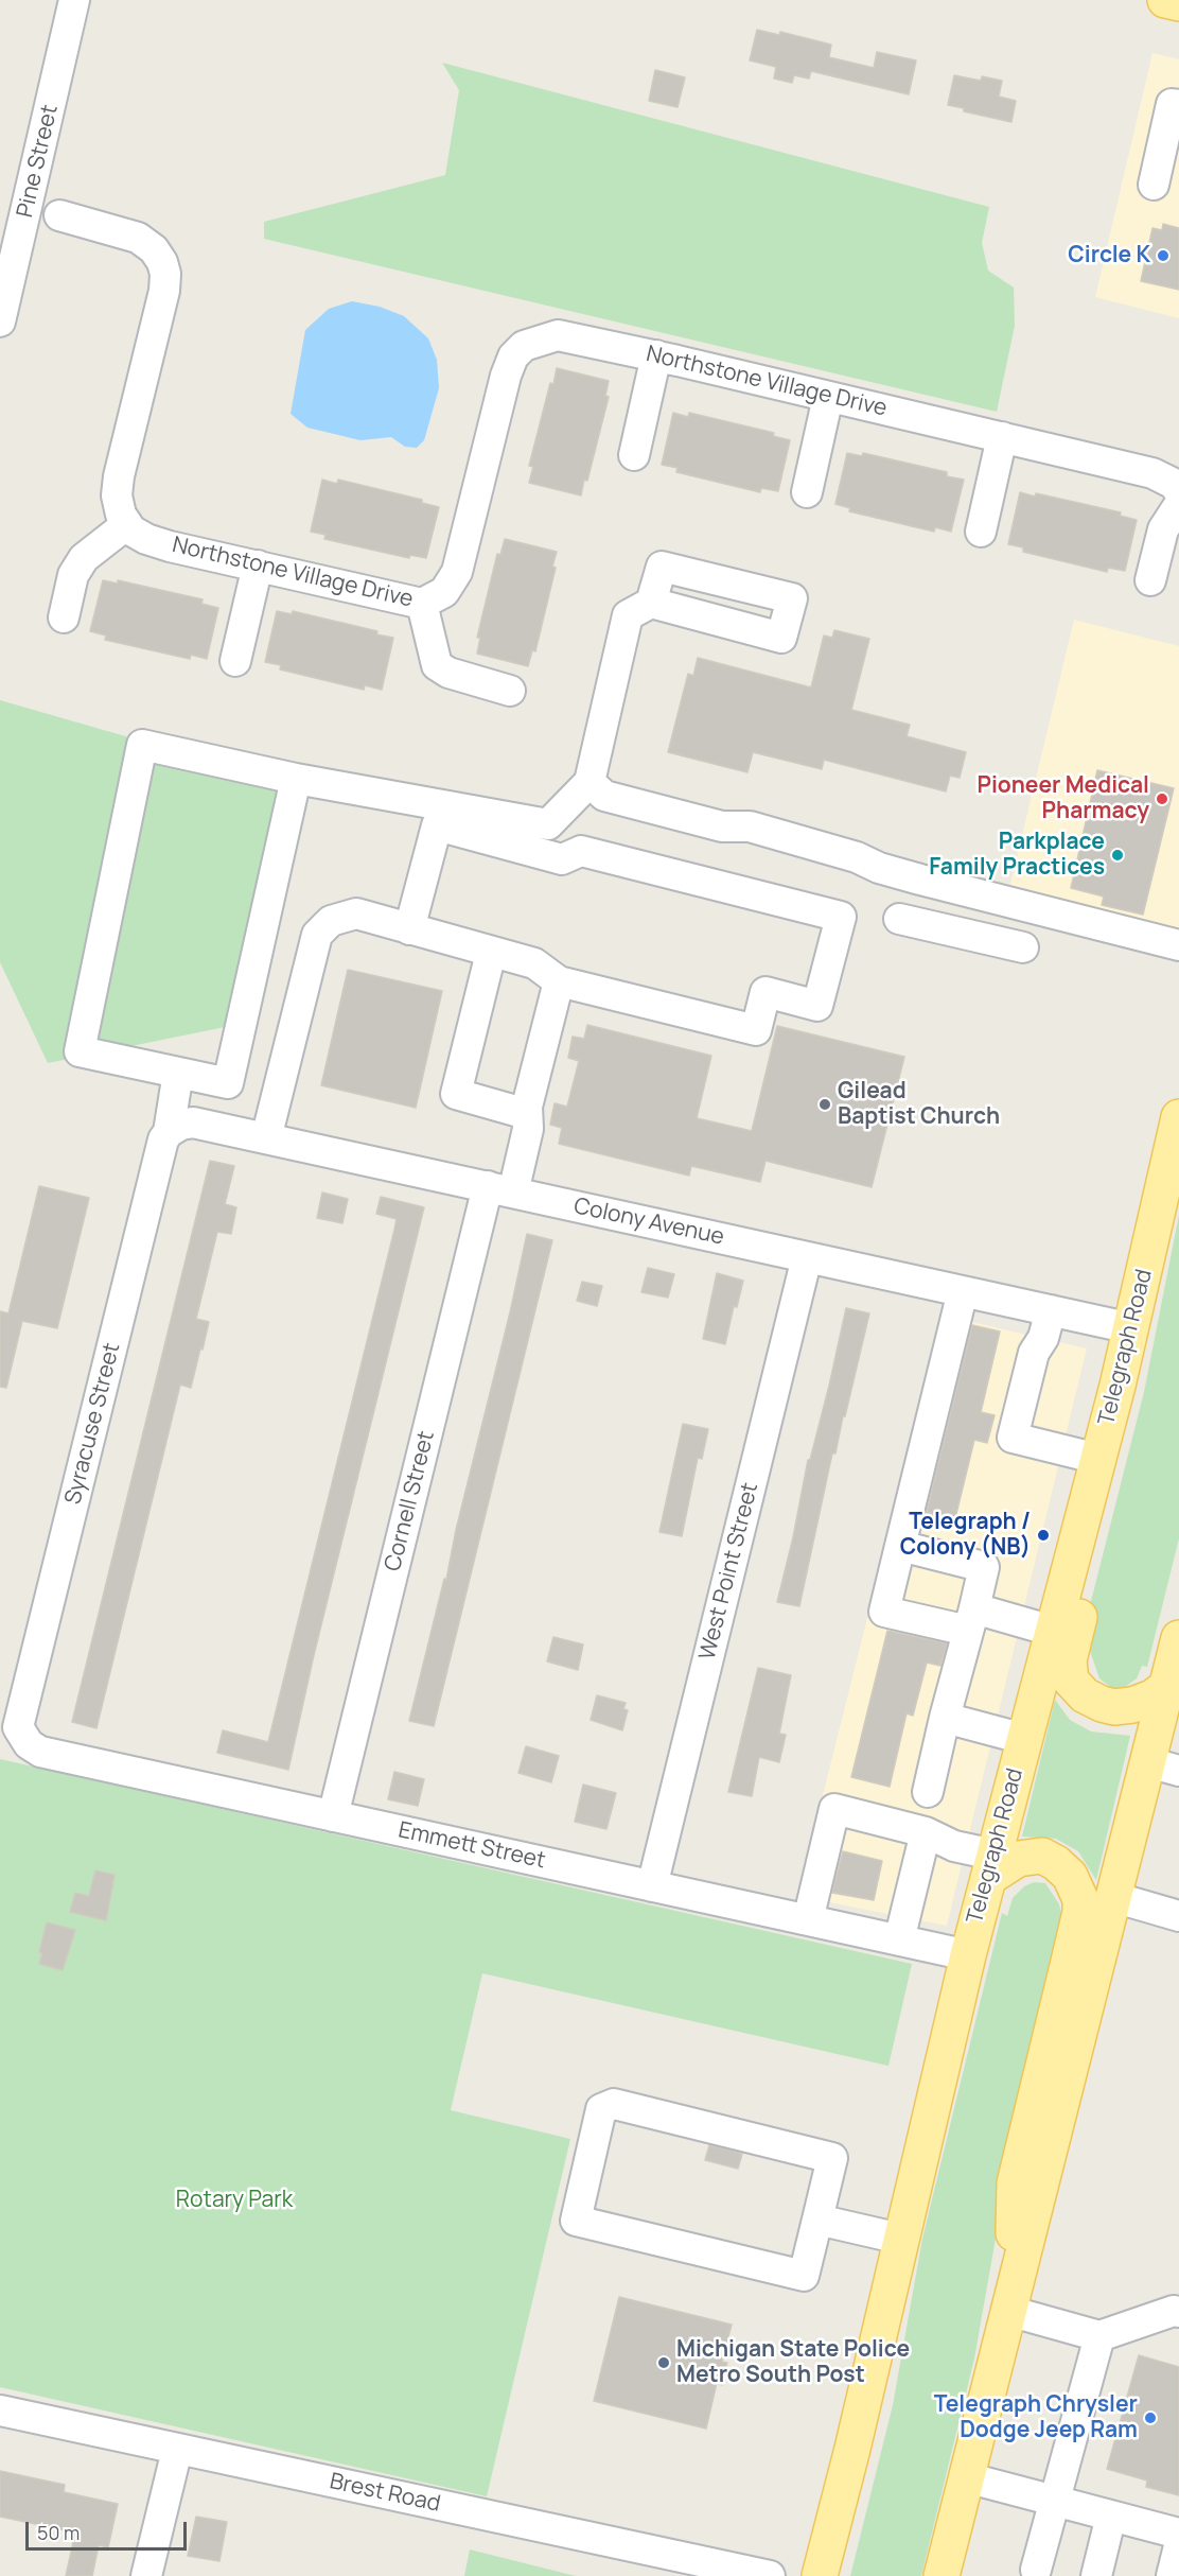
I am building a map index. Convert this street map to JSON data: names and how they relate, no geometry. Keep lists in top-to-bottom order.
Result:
{
  "streets": {
    "main road": ["Telegraph Road"],
    "street": [
      "Pine Street",
      "Northstone Village Drive",
      "Colony Avenue",
      "Syracuse Street",
      "Cornell Street",
      "West Point Street",
      "Emmett Street",
      "Brest Road"
    ]
  },
  "crossings": [
    ["Colony Avenue", "Telegraph Road"],
    ["Colony Avenue", "Syracuse Street"],
    ["Colony Avenue", "Cornell Street"],
    ["Colony Avenue", "West Point Street"],
    ["Telegraph Road", "Emmett Street"],
    ["Syracuse Street", "Emmett Street"],
    ["Cornell Street", "Emmett Street"],
    ["West Point Street", "Emmett Street"]
  ],
  "parks": ["Rotary Park"],
  "places": [
    "Circle K",
    "Pioneer Medical Pharmacy",
    "Parkplace Family Practices",
    "Gilead Baptist Church",
    "Telegraph / Colony (NB)",
    "Michigan State Police Metro South Post",
    "Telegraph Chrysler Dodge Jeep Ram"
  ],
  "scale_bar": "50 m"
}
